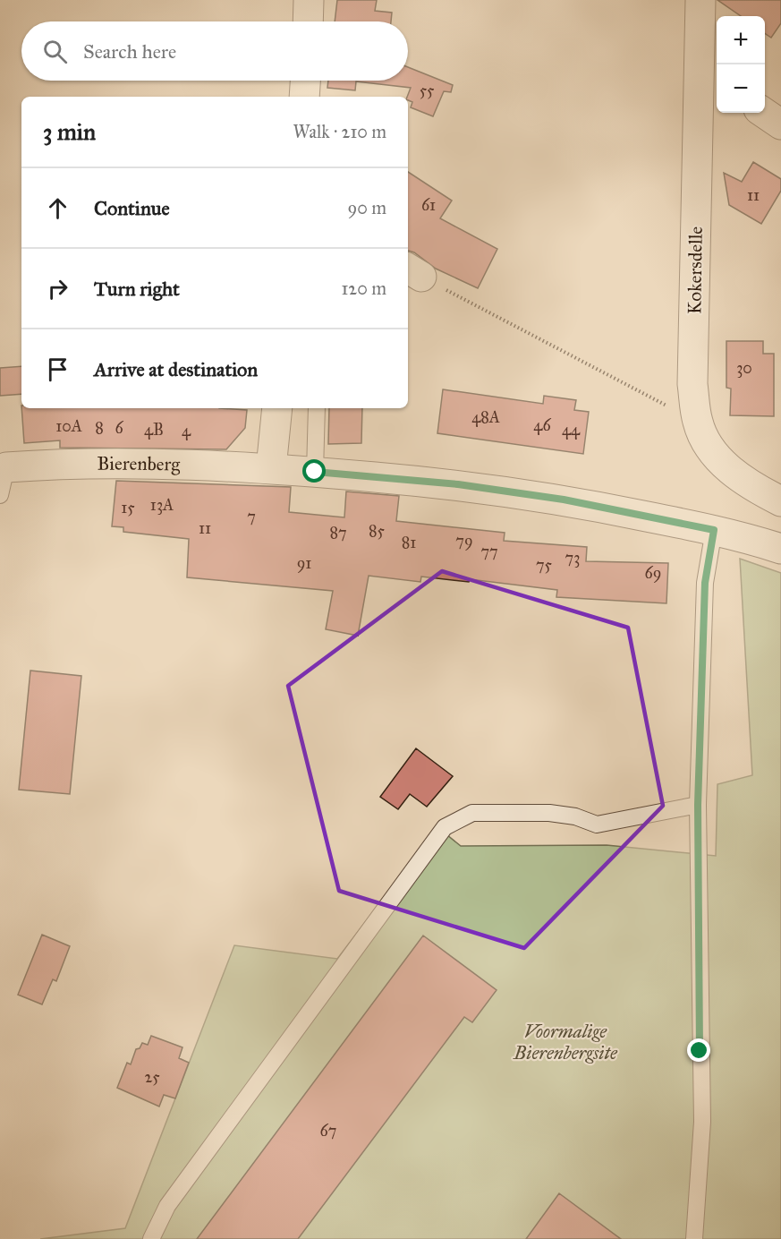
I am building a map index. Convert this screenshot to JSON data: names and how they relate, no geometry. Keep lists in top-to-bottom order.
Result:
{
  "streets": {
    "street": ["Kokersdelle", "Bierenberg"]
  },
  "parks": ["Voormalige Bierenbergsite"],
  "house_numbers": [
    "55",
    "11",
    "61",
    "30",
    "48A",
    "46",
    "10A",
    "8",
    "6",
    "4B",
    "44",
    "4",
    "13A",
    "15",
    "7",
    "11",
    "85",
    "87",
    "79",
    "81",
    "77",
    "73",
    "91",
    "75",
    "69",
    "25",
    "67"
  ],
  "page": {
    "map_buttons": ["+", "−"],
    "search": "Search here",
    "heading": ["3 min", "Walk · 210 m"],
    "list": [
      ["Continue", "90 m"],
      ["Turn right", "120 m"],
      "Arrive at destination"
    ]
  }
}
